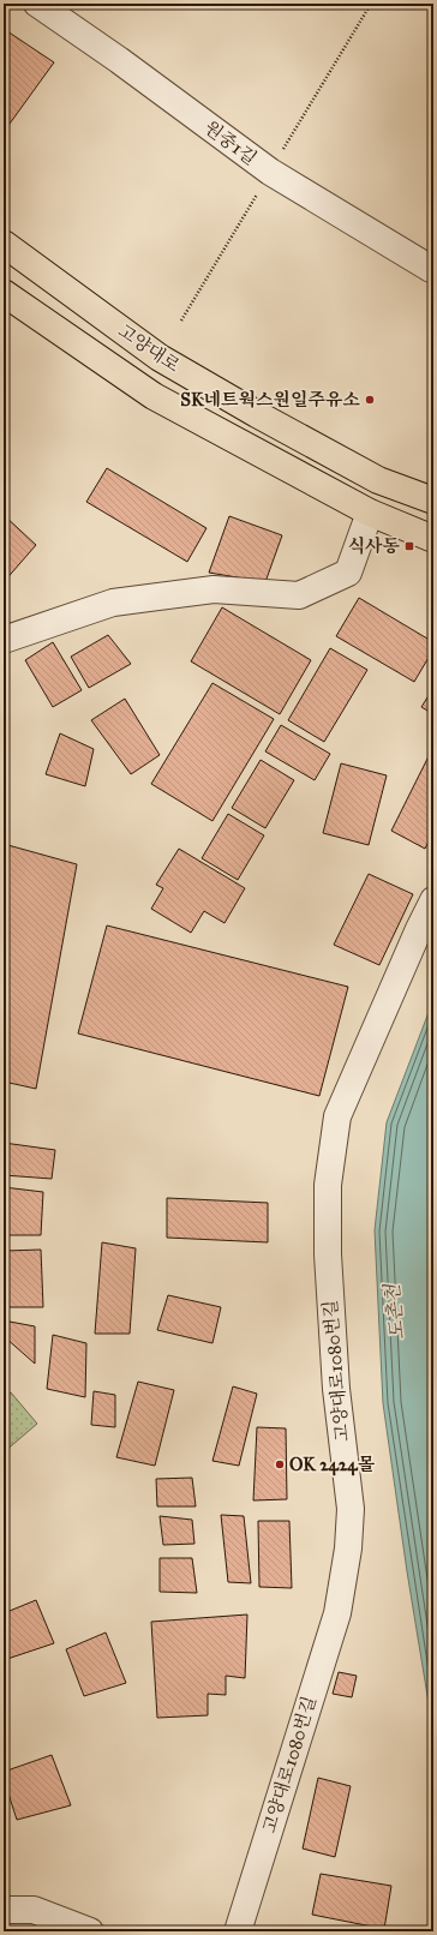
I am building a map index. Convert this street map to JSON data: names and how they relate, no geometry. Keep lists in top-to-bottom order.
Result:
{
  "streets": {
    "main road": ["고양대로"],
    "street": ["원중1길", "고양대로1080번길"]
  },
  "water": ["도촌천"],
  "places": {
    "other": ["SK네트웍스원일주유소", "OK 2424몰"],
    "transit": ["식사동"]
  }
}
